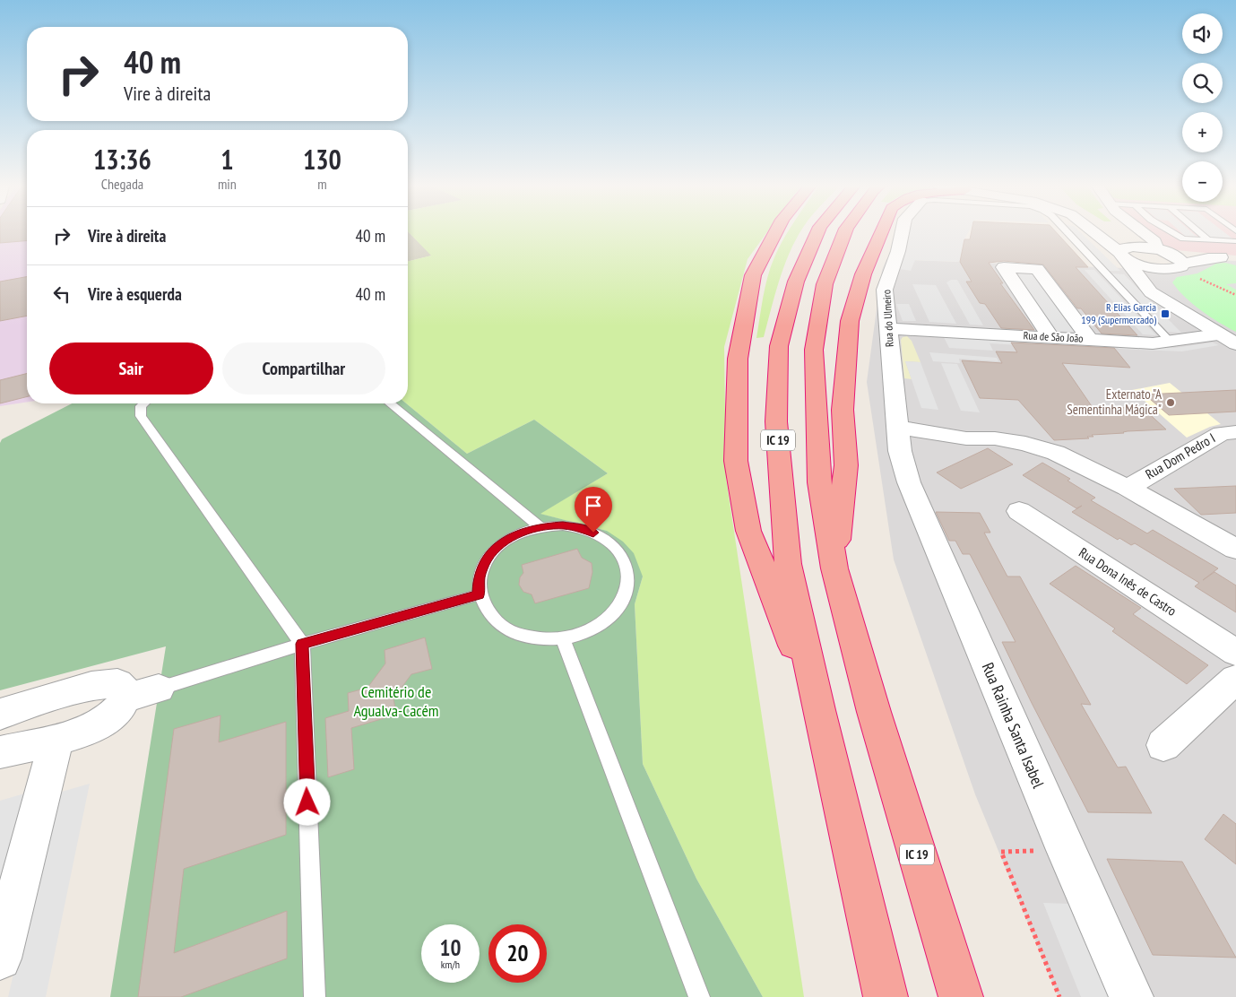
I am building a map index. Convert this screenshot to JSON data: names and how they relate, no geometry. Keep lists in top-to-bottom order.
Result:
{
  "streets": {
    "highway": ["IC 19"],
    "street": [
      "Rua do Ulmeiro",
      "Rua de São João",
      "Rua Dom Pedro I",
      "Rua Dona Inês de Castro",
      "Rua Rainha Santa Isabel"
    ]
  },
  "crossings": [
    ["Rua do Ulmeiro", "Rua de São João"],
    ["Rua do Ulmeiro", "Rua Rainha Santa Isabel"]
  ],
  "parks": ["Cemitério de Agualva-Cacém"],
  "places": {
    "transit": ["R Elias Garcia 199 (Supermercado)"],
    "other": ["Externato \"A Sementinha Mágica\""]
  },
  "page": {
    "map_buttons": ["+", "−"],
    "turn": ["40 m", "Vire à direita"],
    "eta": [
      "13:36",
      "Chegada",
      "1",
      "min",
      "130",
      "m"
    ],
    "list": [
      {
        "name": "Vire à direita",
        "value": "40 m"
      },
      {
        "name": "Vire à esquerda",
        "value": "40 m"
      }
    ],
    "buttons": ["Sair", "Compartilhar"],
    "speed": "10 km/h",
    "limit": "20"
  }
}
